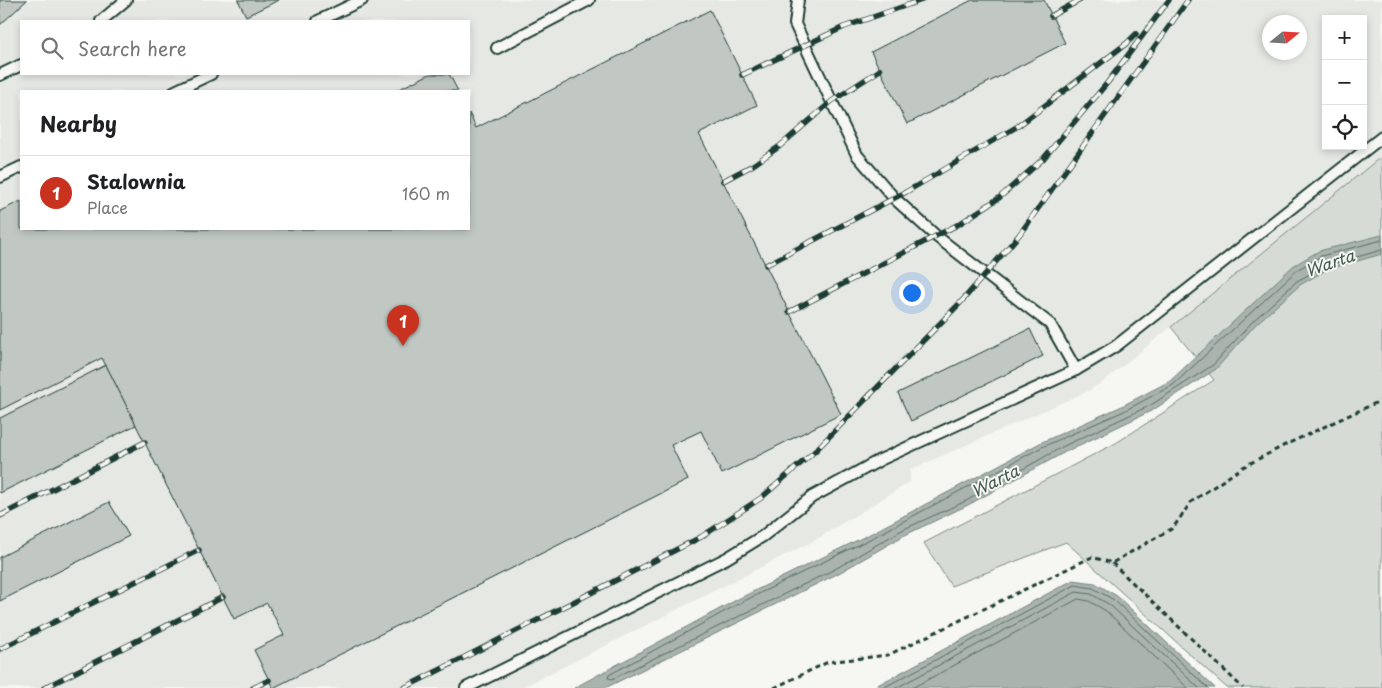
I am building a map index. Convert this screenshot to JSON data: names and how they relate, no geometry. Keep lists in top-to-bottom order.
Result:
{
  "water": ["Warta"],
  "north": "right",
  "page": {
    "map_buttons": ["+", "−"],
    "search": "Search here",
    "heading": "Nearby",
    "list": [
      {
        "mark": "1",
        "name": "Stalownia",
        "note": "Place",
        "value": "160 m"
      }
    ],
    "pins": "1"
  }
}
